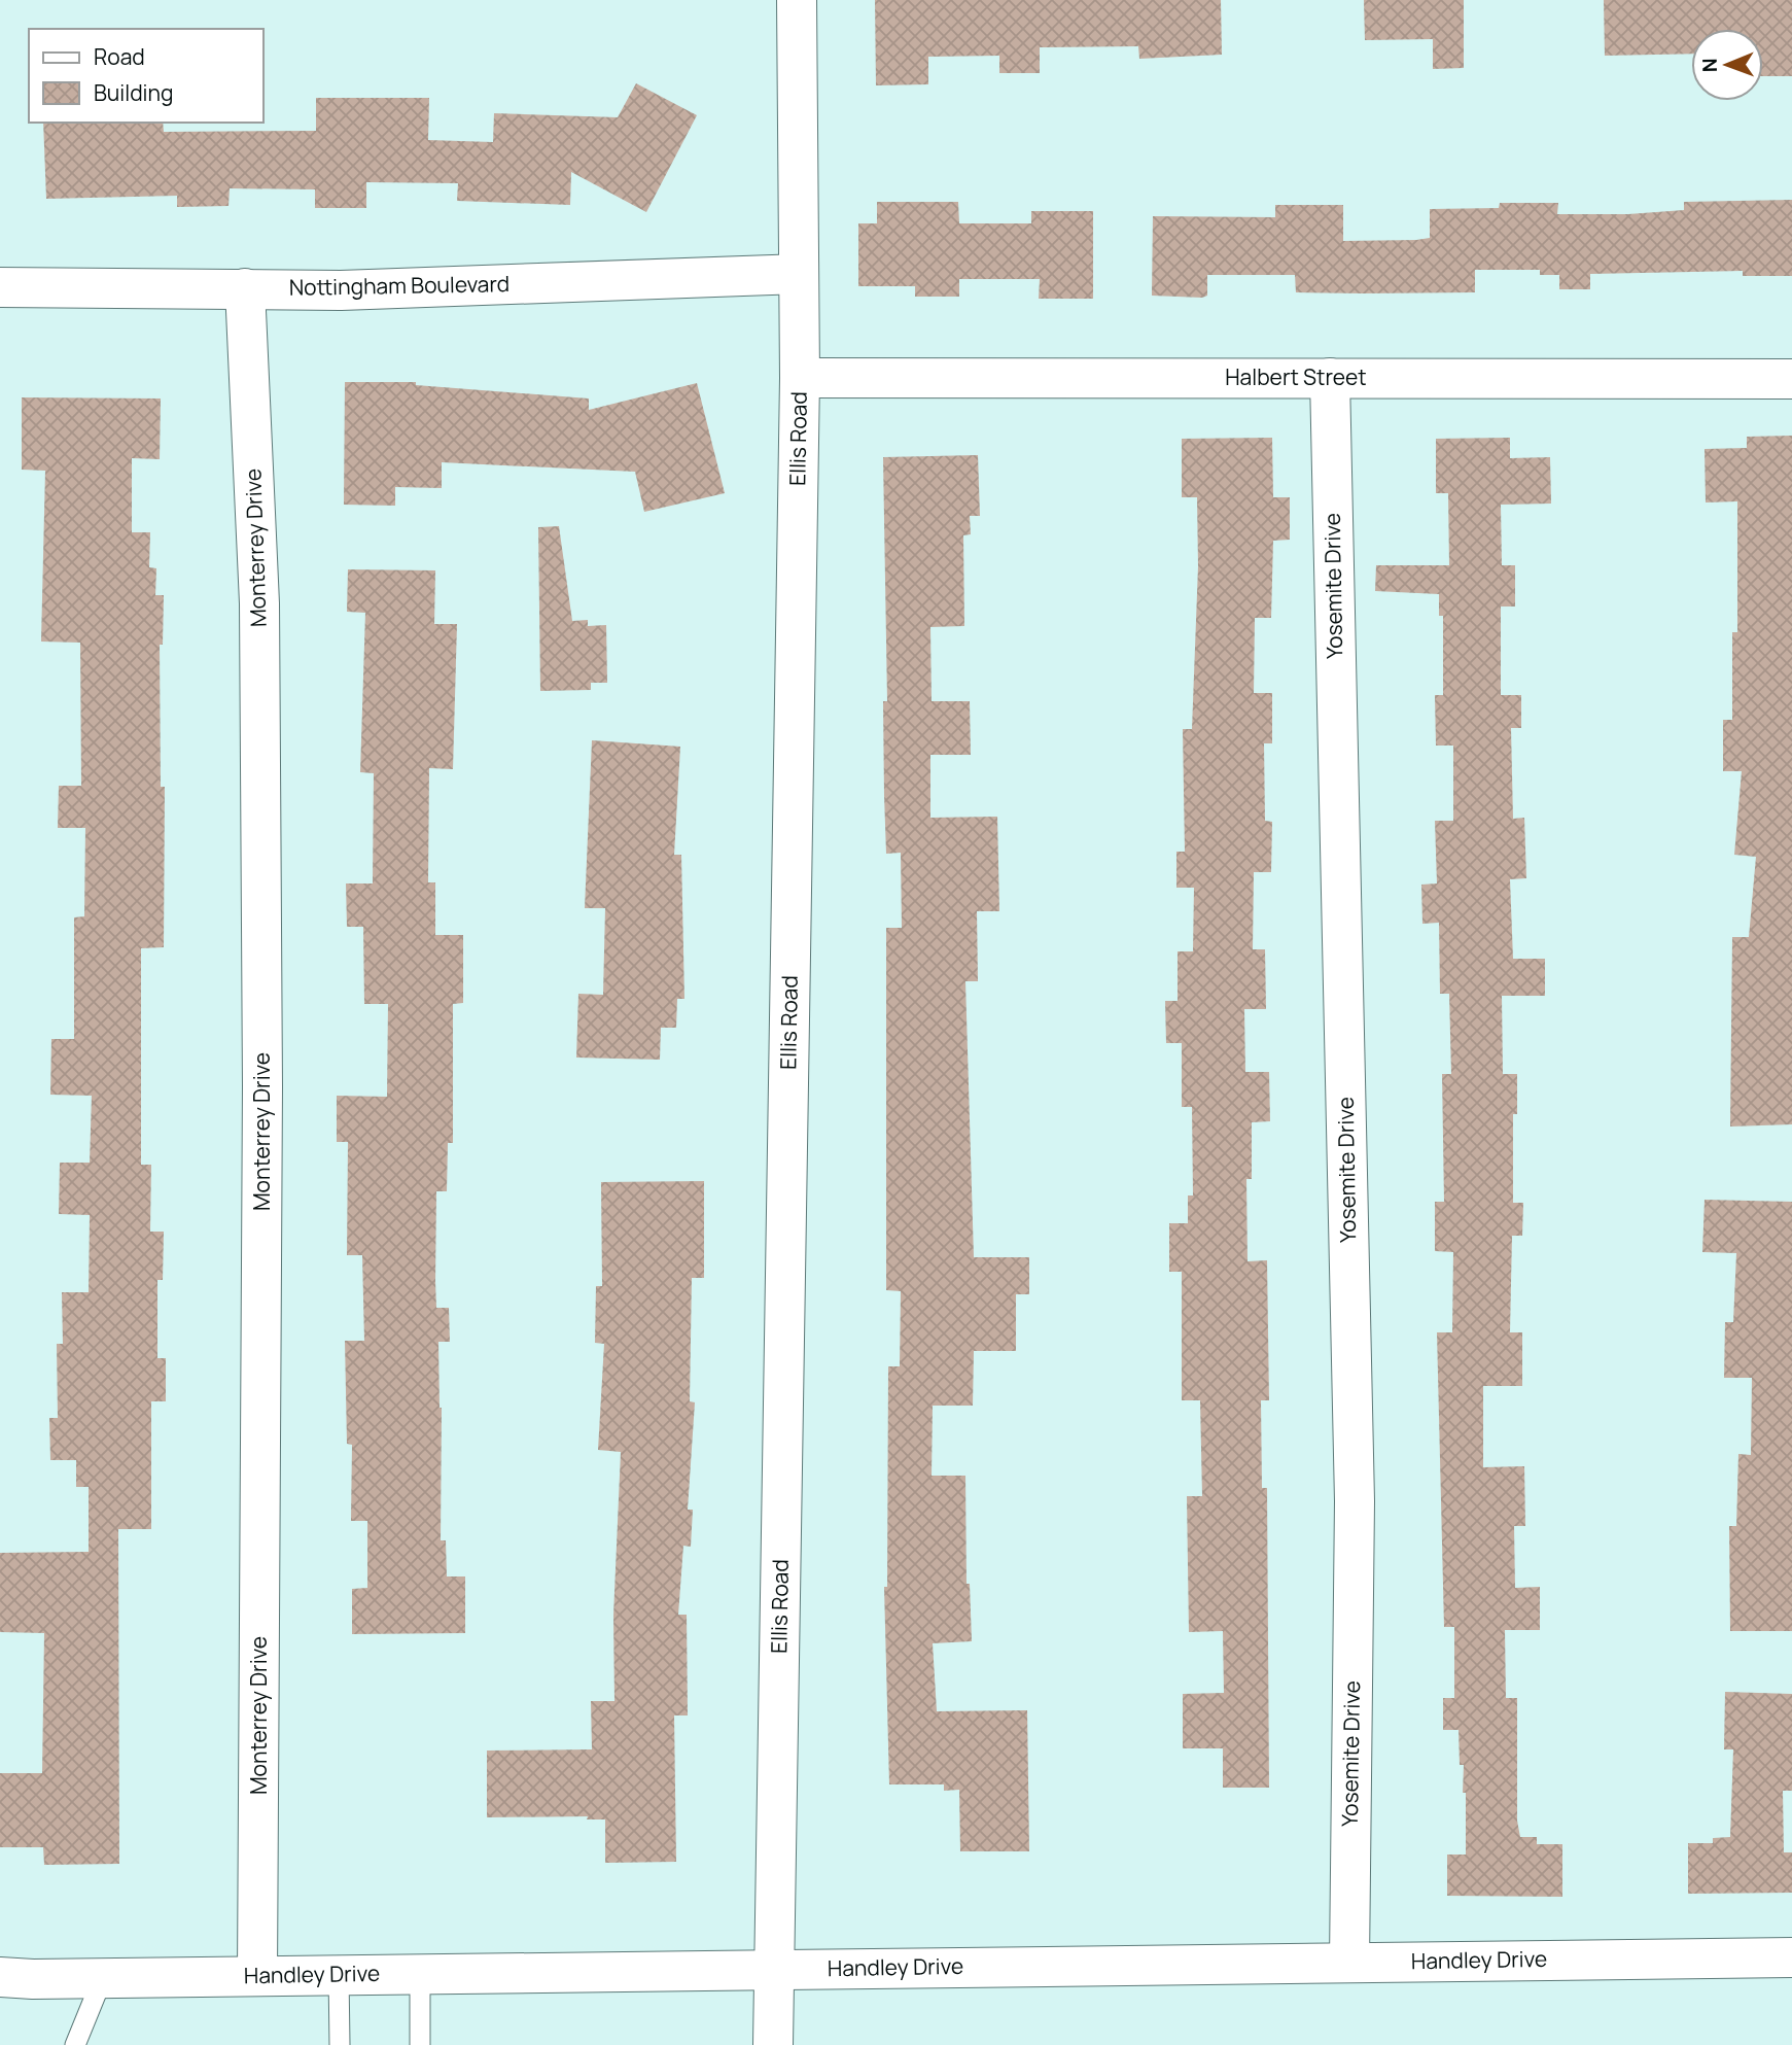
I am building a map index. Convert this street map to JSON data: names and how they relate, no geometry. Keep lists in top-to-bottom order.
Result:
{
  "streets": {
    "street": [
      "Nottingham Boulevard",
      "Halbert Street",
      "Ellis Road",
      "Monterrey Drive",
      "Yosemite Drive",
      "Handley Drive"
    ]
  },
  "crossings": [
    ["Nottingham Boulevard", "Ellis Road"],
    ["Nottingham Boulevard", "Monterrey Drive"],
    ["Halbert Street", "Ellis Road"],
    ["Halbert Street", "Yosemite Drive"],
    ["Ellis Road", "Handley Drive"],
    ["Monterrey Drive", "Handley Drive"],
    ["Yosemite Drive", "Handley Drive"]
  ],
  "legend": ["Road", "Building"],
  "north": "left"
}
